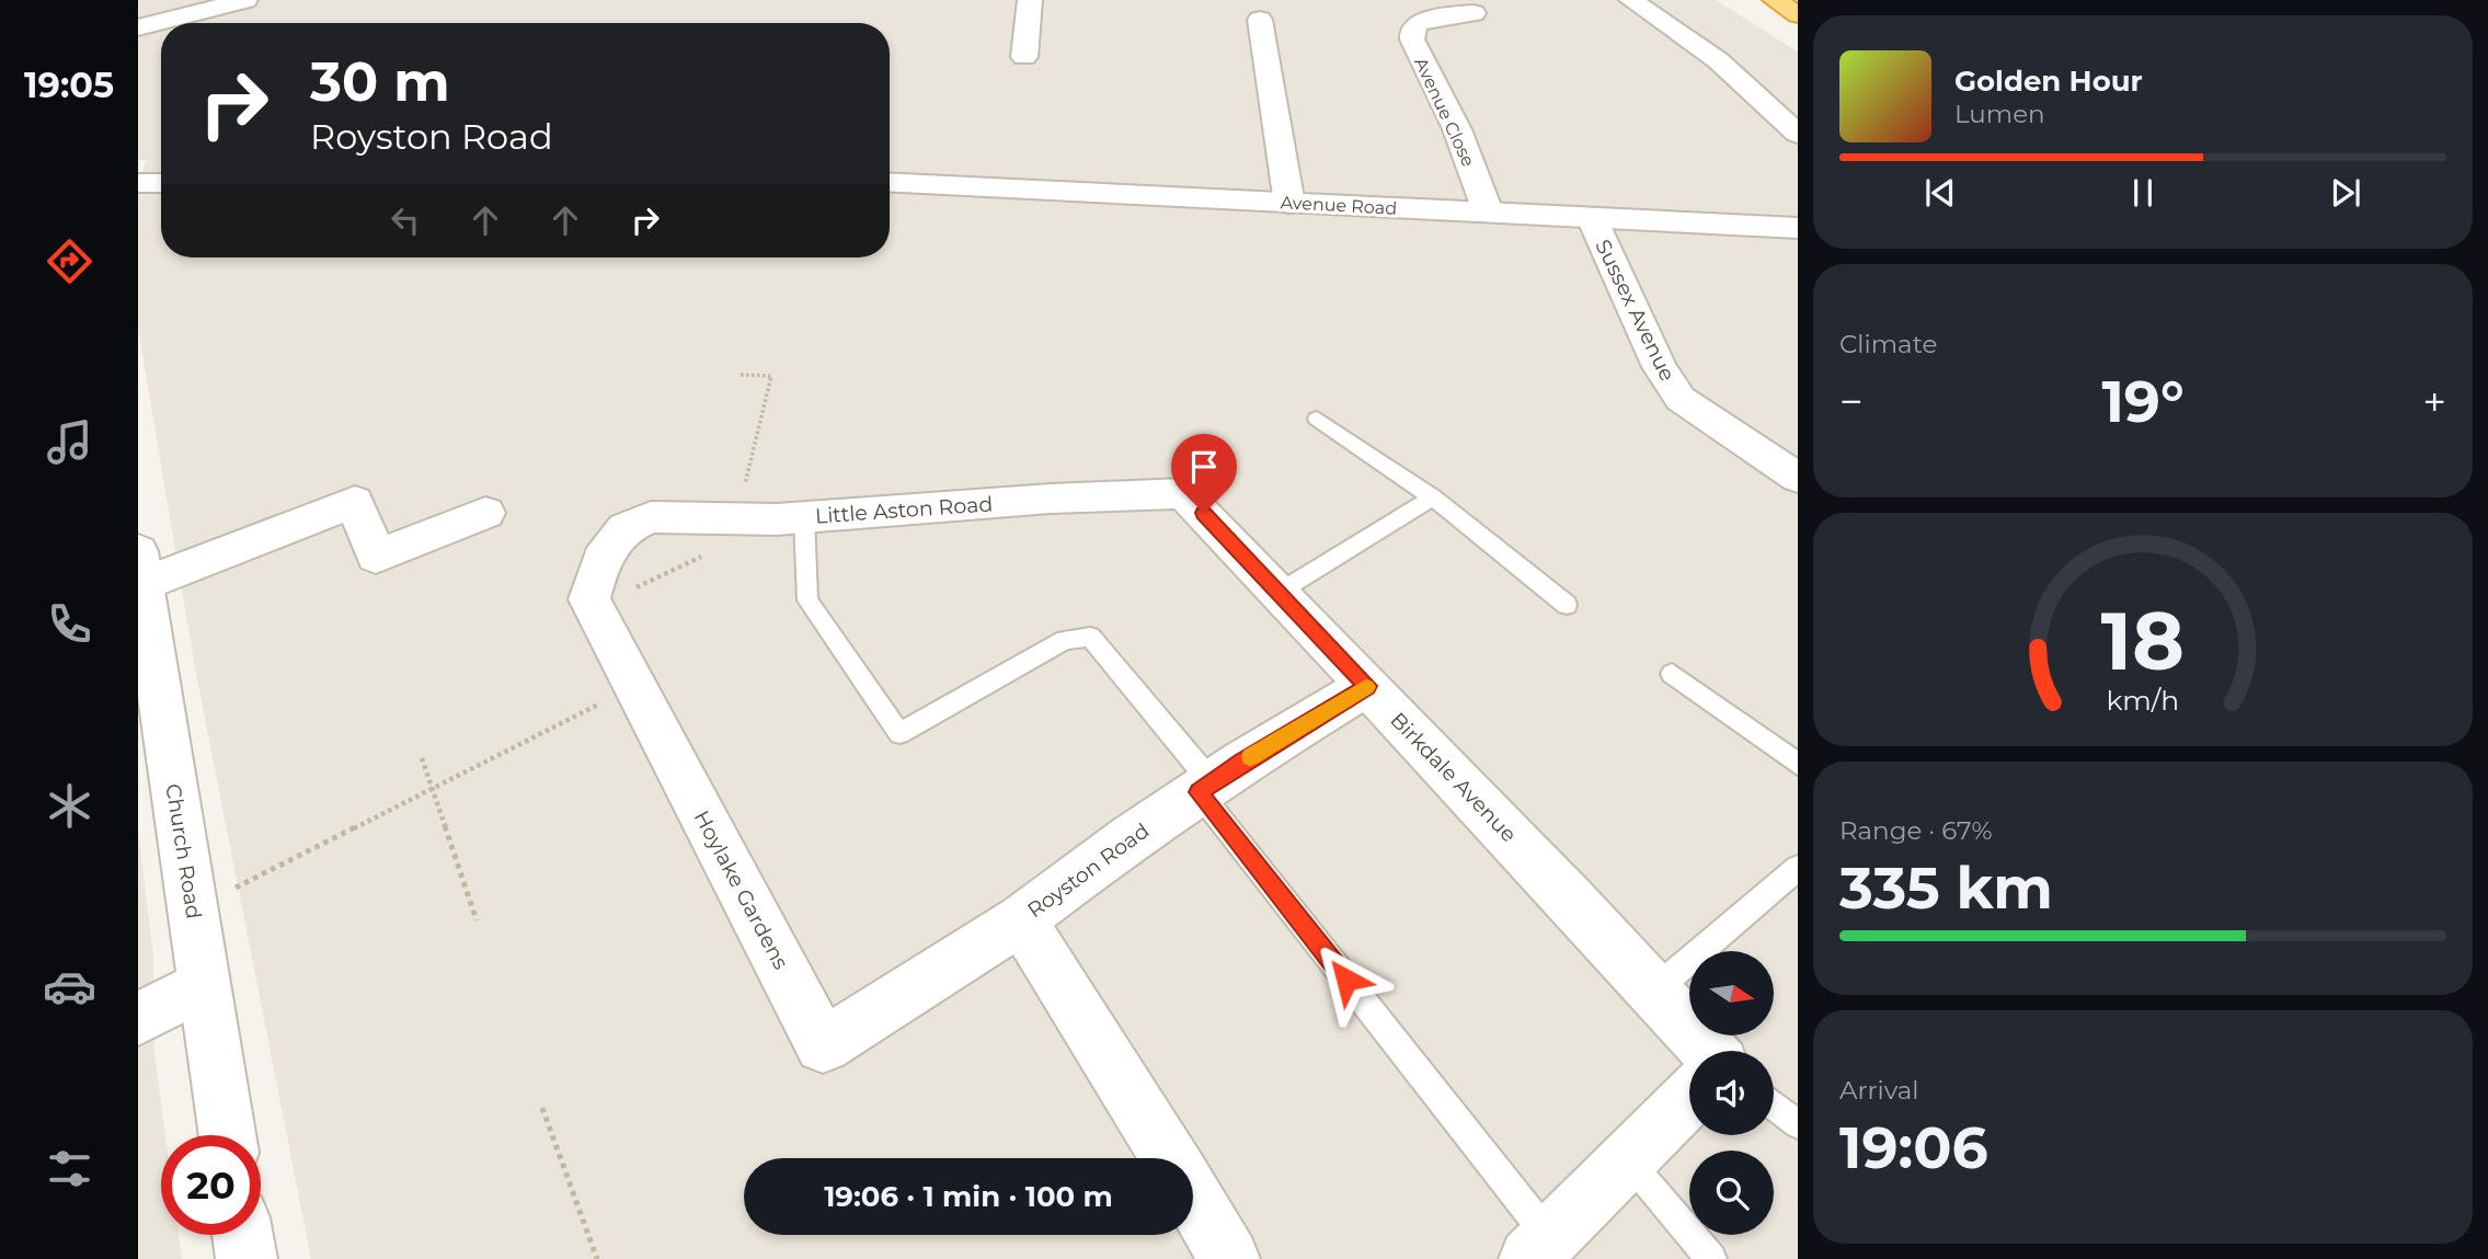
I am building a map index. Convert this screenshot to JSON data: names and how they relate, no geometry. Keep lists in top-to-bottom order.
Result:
{
  "streets": {
    "street": [
      "Avenue Close",
      "Avenue Road",
      "Sussex Avenue",
      "Little Aston Road",
      "Birkdale Avenue",
      "Church Road",
      "Royston Road",
      "Hoylake Gardens"
    ]
  },
  "crossings": [
    ["Avenue Close", "Avenue Road"],
    ["Avenue Road", "Sussex Avenue"],
    ["Little Aston Road", "Birkdale Avenue"],
    ["Little Aston Road", "Hoylake Gardens"],
    ["Birkdale Avenue", "Royston Road"],
    ["Royston Road", "Hoylake Gardens"]
  ],
  "north": "right",
  "page": {
    "tabs": "19:05",
    "turn": ["30 m", "Royston Road"],
    "song": ["Golden Hour", "Lumen"],
    "tile": [
      "Climate",
      ["Range · 67%", "335 km"],
      ["Arrival", "19:06"]
    ],
    "heat": ["−", "19°", "+"],
    "limit": "20",
    "trip": "19:06 · 1 min · 100 m",
    "gauge": ["18", "km/h"]
  }
}
